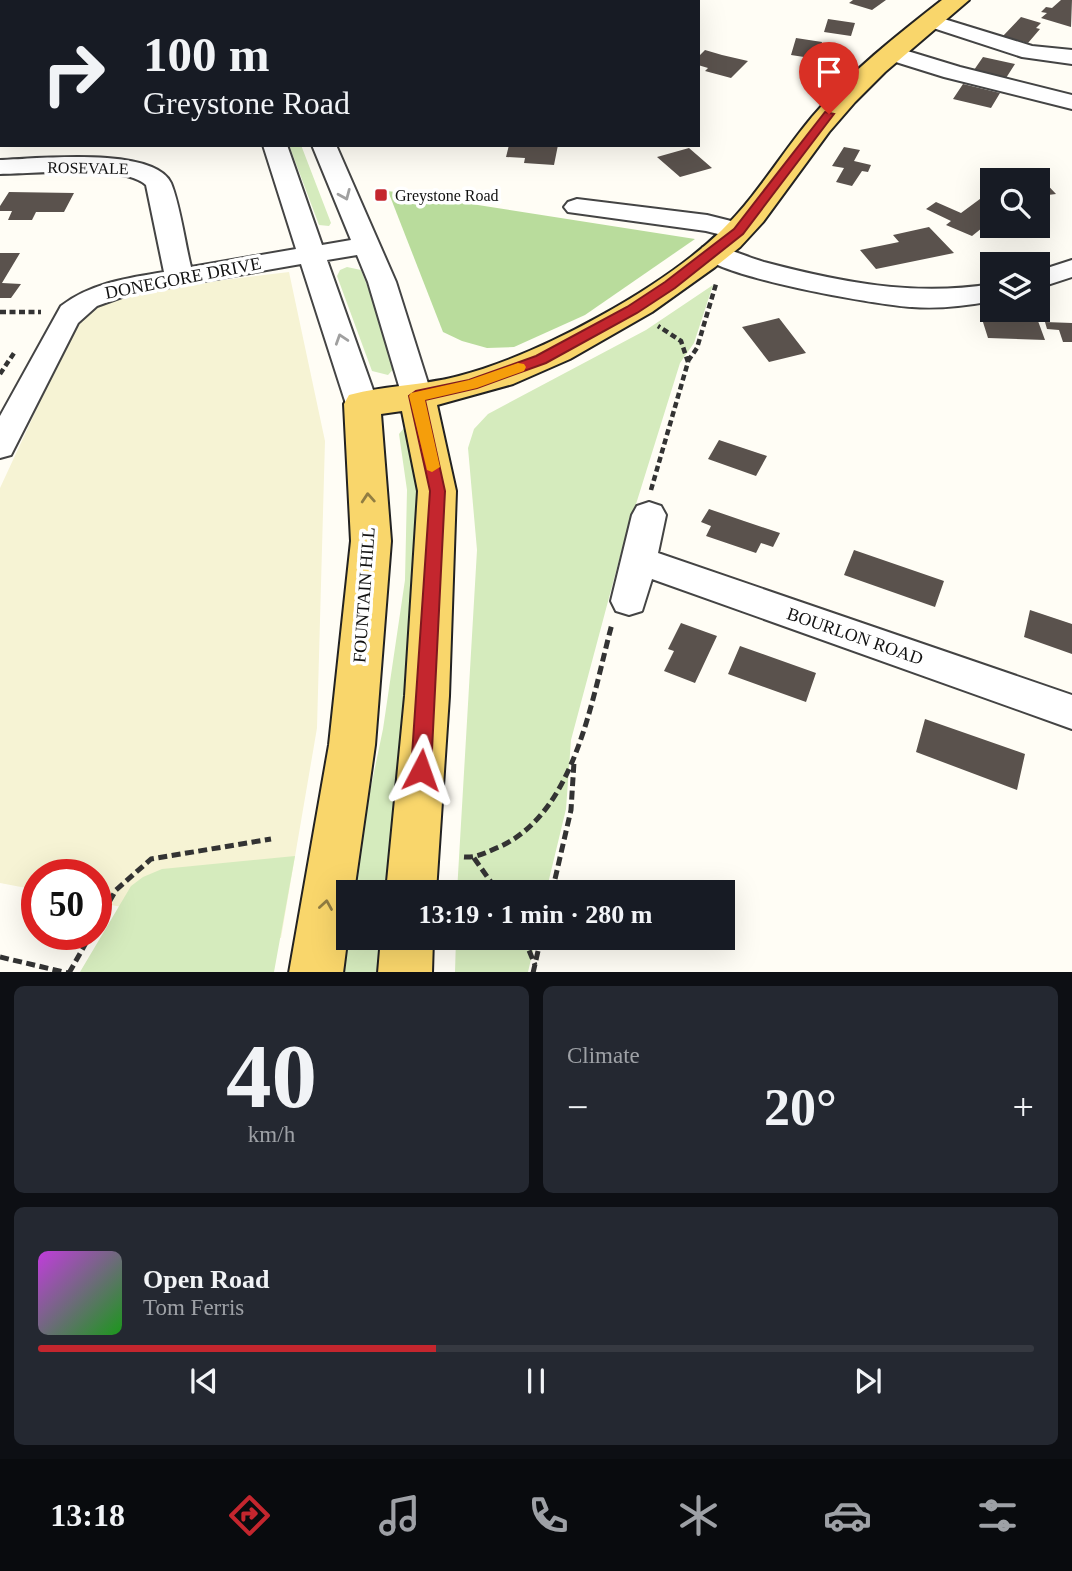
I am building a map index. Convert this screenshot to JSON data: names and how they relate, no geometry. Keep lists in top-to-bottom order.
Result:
{
  "streets": {
    "main road": ["FOUNTAIN HILL"],
    "street": ["ROSEVALE", "DONEGORE DRIVE", "BOURLON ROAD"]
  },
  "crossings": [
    ["ROSEVALE", "DONEGORE DRIVE"],
    ["DONEGORE DRIVE", "FOUNTAIN HILL"]
  ],
  "places": {
    "transit": ["Greystone Road"]
  },
  "page": {
    "turn": ["100 m", "Greystone Road"],
    "limit": "50",
    "trip": "13:19 · 1 min · 280 m",
    "tile": [
      ["40", "km/h"],
      "Climate"
    ],
    "heat": ["−", "20°", "+"],
    "song": ["Open Road", "Tom Ferris"],
    "tabs": "13:18"
  }
}
